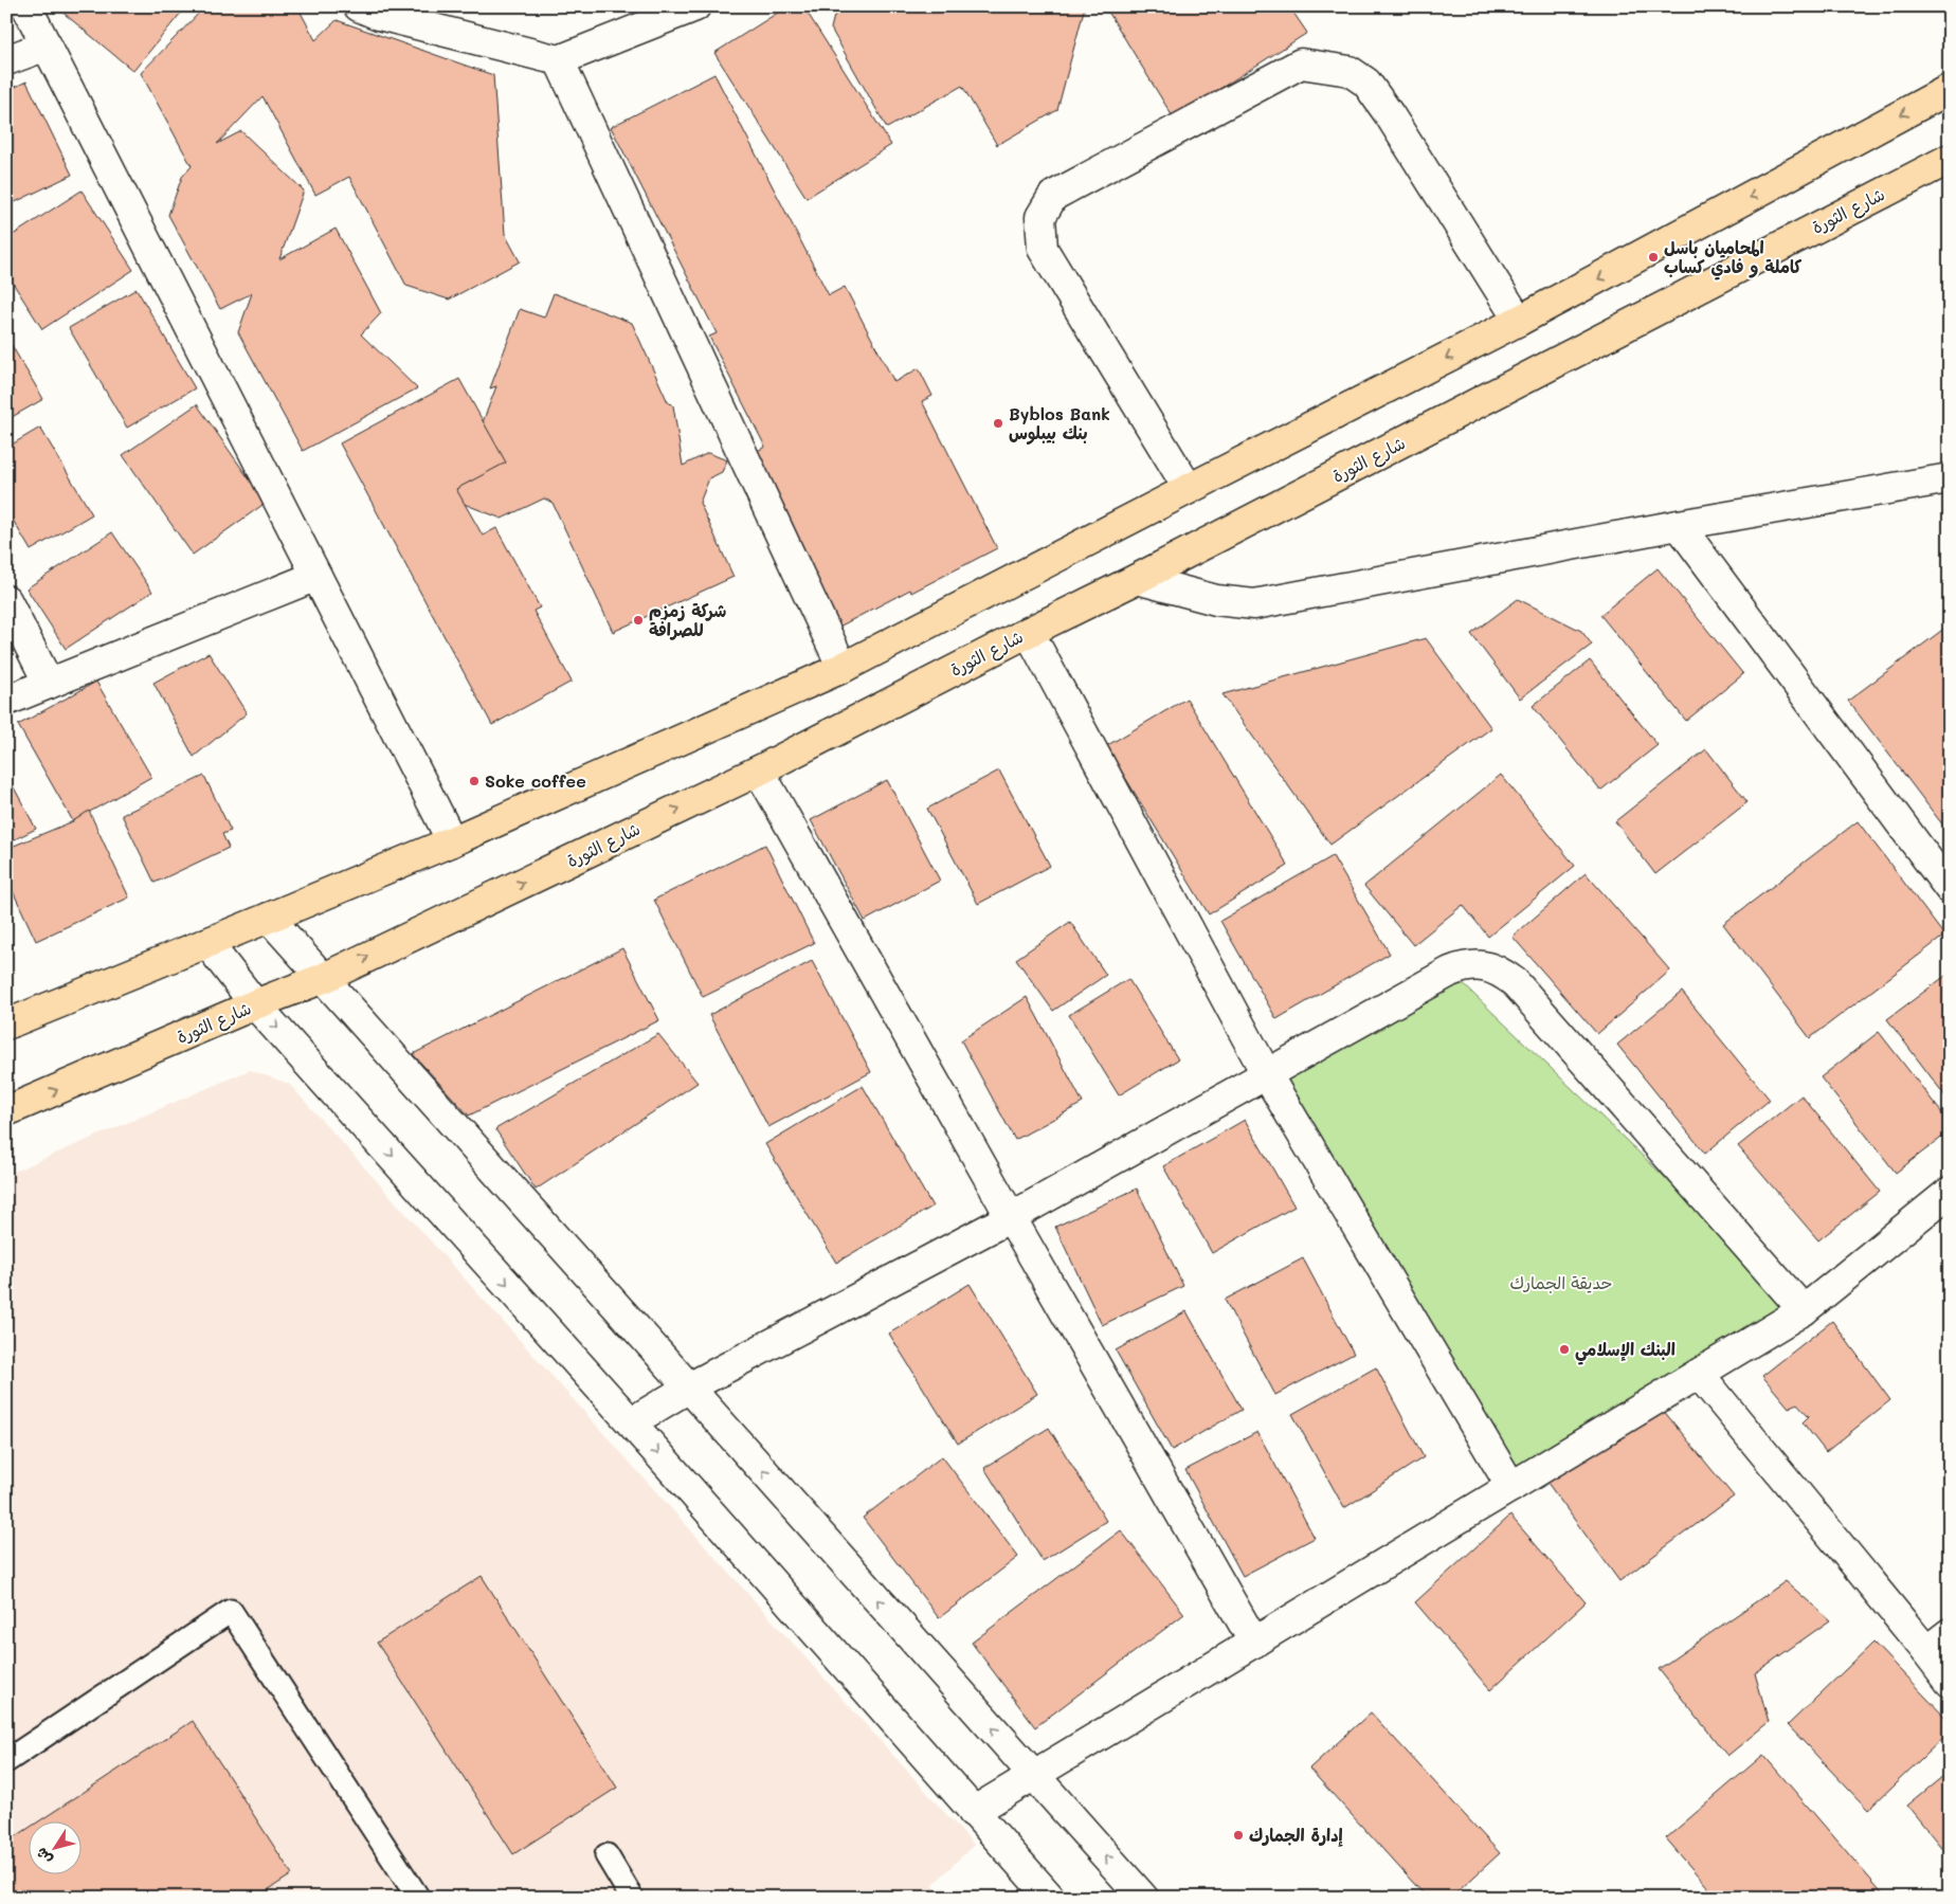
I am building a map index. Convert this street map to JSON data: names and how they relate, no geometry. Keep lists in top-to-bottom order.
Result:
{
  "streets": {
    "main road": ["شارع الثورة"]
  },
  "parks": ["حديقة الجمارك"],
  "places": [
    "المحاميان باسل كاملة و فادي كساب",
    "Byblos Bank بنك بيبلوس",
    "شركة زمزم للصرافة",
    "Soke coffee",
    "البنك الإسلامي",
    "إدارة الجمارك"
  ],
  "north": "bottom left"
}
